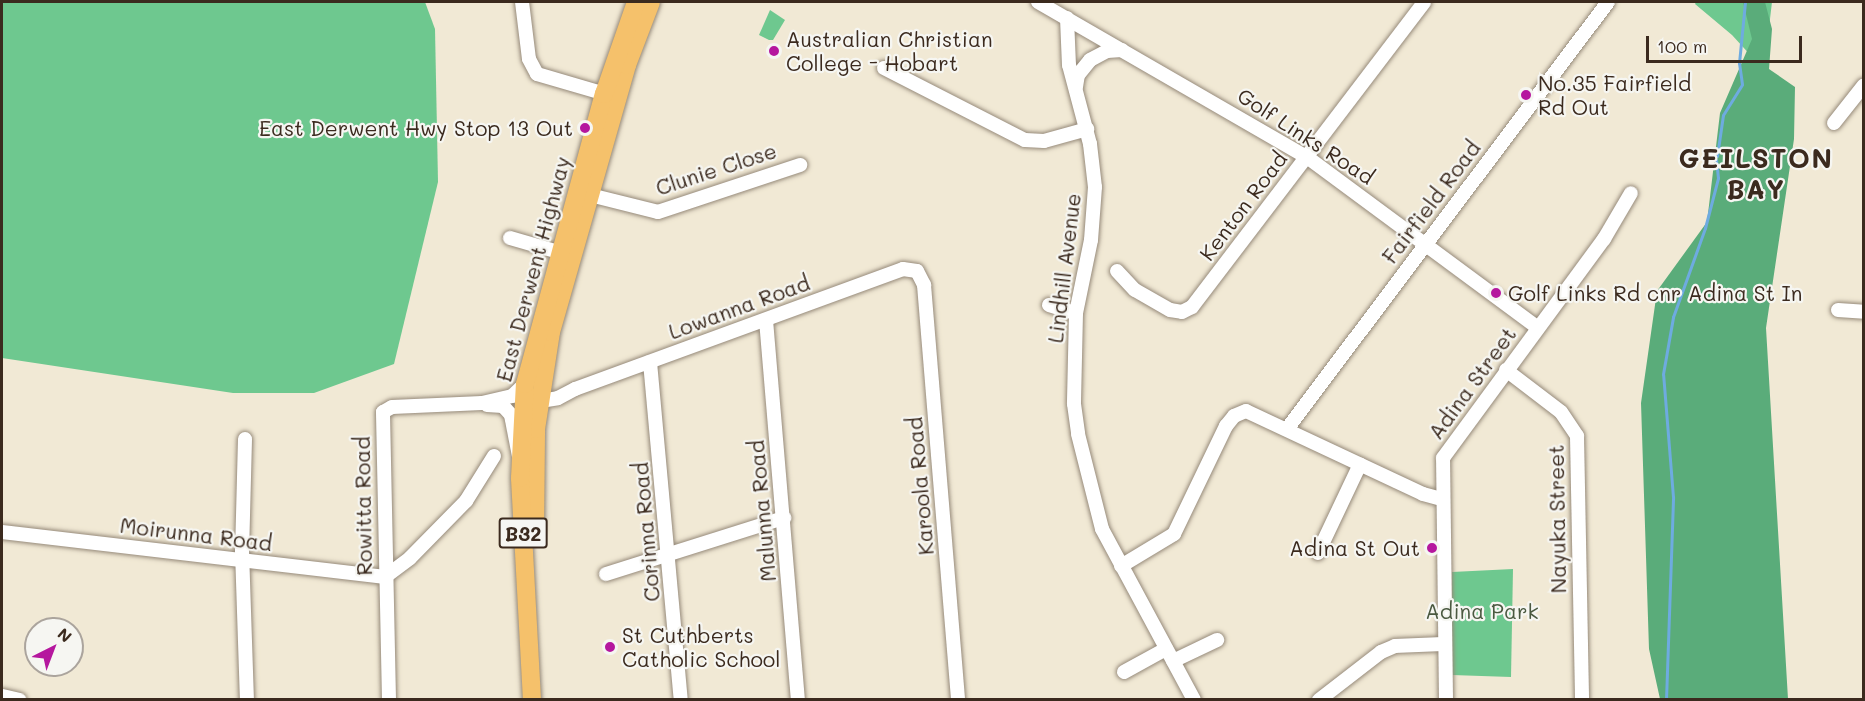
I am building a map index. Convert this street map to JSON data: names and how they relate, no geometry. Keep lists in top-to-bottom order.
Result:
{
  "streets": {
    "main road": ["East Derwent Highway", "B32"],
    "street": [
      "Golf Links Road",
      "Clunie Close",
      "Fairfield Road",
      "Kenton Road",
      "Lindhill Avenue",
      "Lowanna Road",
      "Adina Street",
      "Karoola Road",
      "Rowitta Road",
      "Malunna Road",
      "Nayuka Street",
      "Corinna Road",
      "Moirunna Road"
    ]
  },
  "crossings": [
    ["Golf Links Road", "Fairfield Road"],
    ["Golf Links Road", "Kenton Road"],
    ["Golf Links Road", "Lindhill Avenue"],
    ["Golf Links Road", "Adina Street"],
    ["Clunie Close", "East Derwent Highway"],
    ["East Derwent Highway", "Lowanna Road"],
    ["East Derwent Highway", "Rowitta Road"],
    ["Lowanna Road", "Karoola Road"],
    ["Lowanna Road", "Rowitta Road"],
    ["Lowanna Road", "Malunna Road"],
    ["Lowanna Road", "Corinna Road"],
    ["Adina Street", "Nayuka Street"],
    ["Rowitta Road", "Moirunna Road"]
  ],
  "districts": ["GEILSTON BAY"],
  "parks": ["Adina Park"],
  "places": [
    "Australian Christian College - Hobart",
    "No.35 Fairfield Rd Out",
    "East Derwent Hwy Stop 13 Out",
    "Golf Links Rd cnr Adina St In",
    "Adina St Out",
    "St Cuthberts Catholic School"
  ],
  "scale_bar": "100 m",
  "north": "top right"
}
